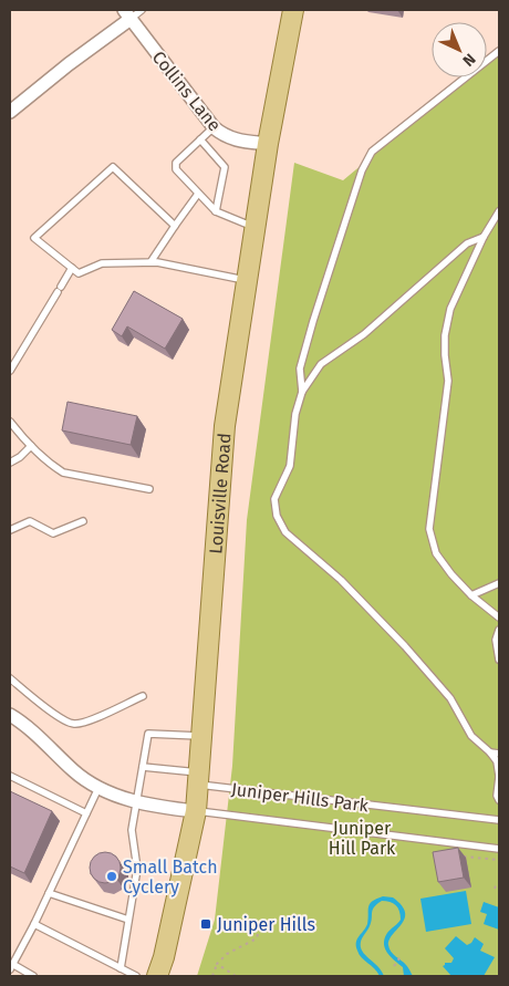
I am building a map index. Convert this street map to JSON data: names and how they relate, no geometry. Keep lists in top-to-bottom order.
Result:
{
  "streets": {
    "main road": ["Louisville Road"],
    "street": ["Collins Lane"],
    "lane": ["Juniper Hills Park"]
  },
  "crossings": [
    ["Collins Lane", "Louisville Road"],
    ["Louisville Road", "Juniper Hills Park"]
  ],
  "parks": ["Juniper Hill Park"],
  "places": {
    "other": ["Small Batch Cyclery"],
    "transit": ["Juniper Hills"]
  },
  "north": "bottom right"
}
